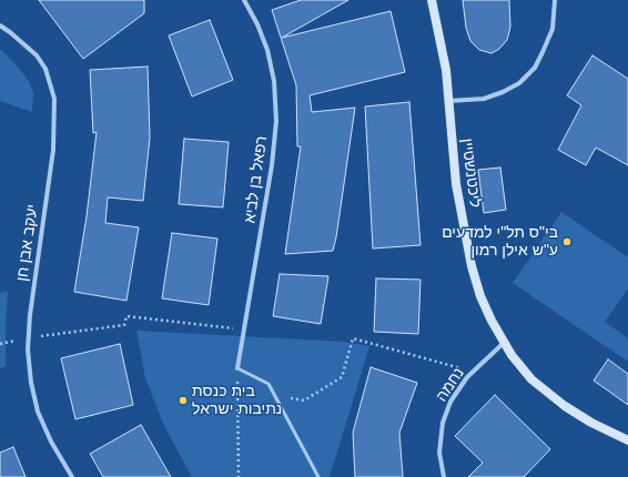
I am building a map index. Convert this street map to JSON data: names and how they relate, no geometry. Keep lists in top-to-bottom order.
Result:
{
  "streets": {
    "street": [
      "ליכטנשטיין",
      "רפאל בן לביא",
      "יעקב אבן חן",
      "נחמה"
    ]
  },
  "crossings": [
    ["ליכטנשטיין", "נחמה"]
  ],
  "places": ["בי\"ס תל\"י למדעים ע\"ש אילן רמון", "בית כנסת נתיבות ישראל"]
}
